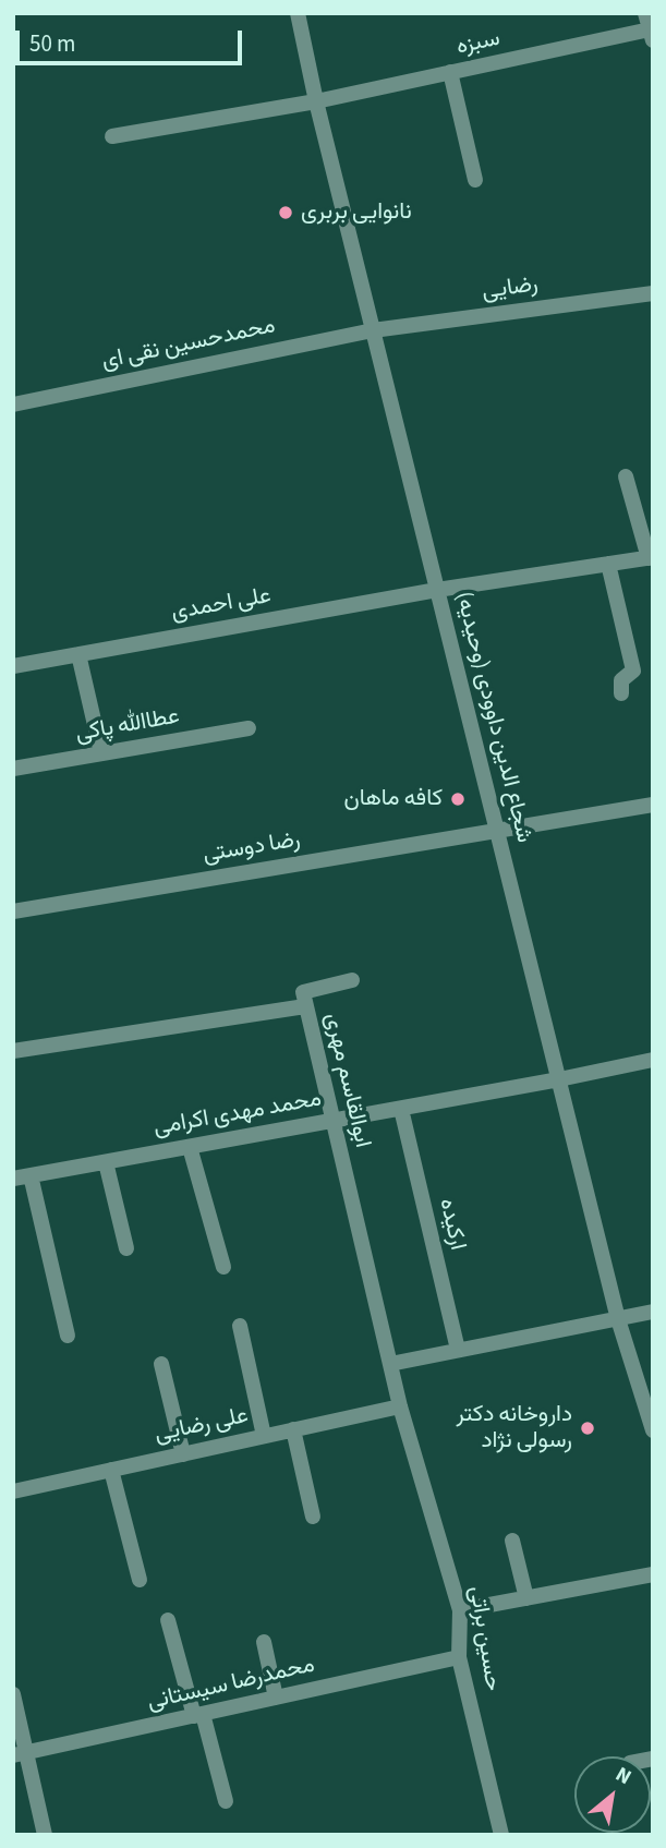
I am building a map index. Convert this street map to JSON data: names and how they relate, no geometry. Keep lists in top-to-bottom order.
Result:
{
  "streets": {
    "street": [
      "سبزه",
      "رضایی",
      "محمدحسین نقی ای",
      "علی احمدی",
      "شجاع الدین داوودی (وحیدیه)",
      "عطاالله پاکی",
      "رضا دوستی",
      "ابوالقاسم مهری",
      "محمد مهدی اکرامی",
      "ارکیده",
      "علی رضایی",
      "حسین براتی",
      "محمدرضا سیستانی"
    ]
  },
  "crossings": [
    ["سبزه", "شجاع الدین داوودی (وحیدیه)"],
    ["رضایی", "محمدحسین نقی ای"],
    ["رضایی", "شجاع الدین داوودی (وحیدیه)"],
    ["محمدحسین نقی ای", "شجاع الدین داوودی (وحیدیه)"],
    ["علی احمدی", "شجاع الدین داوودی (وحیدیه)"],
    ["شجاع الدین داوودی (وحیدیه)", "رضا دوستی"],
    ["شجاع الدین داوودی (وحیدیه)", "محمد مهدی اکرامی"],
    ["ابوالقاسم مهری", "محمد مهدی اکرامی"],
    ["ابوالقاسم مهری", "حسین براتی"],
    ["محمد مهدی اکرامی", "ارکیده"],
    ["علی رضایی", "حسین براتی"],
    ["حسین براتی", "محمدرضا سیستانی"]
  ],
  "places": ["نانوایی بربری", "کافه ماهان", "داروخانه دکتر رسولی نژاد"],
  "scale_bar": "50 m",
  "north": "top right"
}
